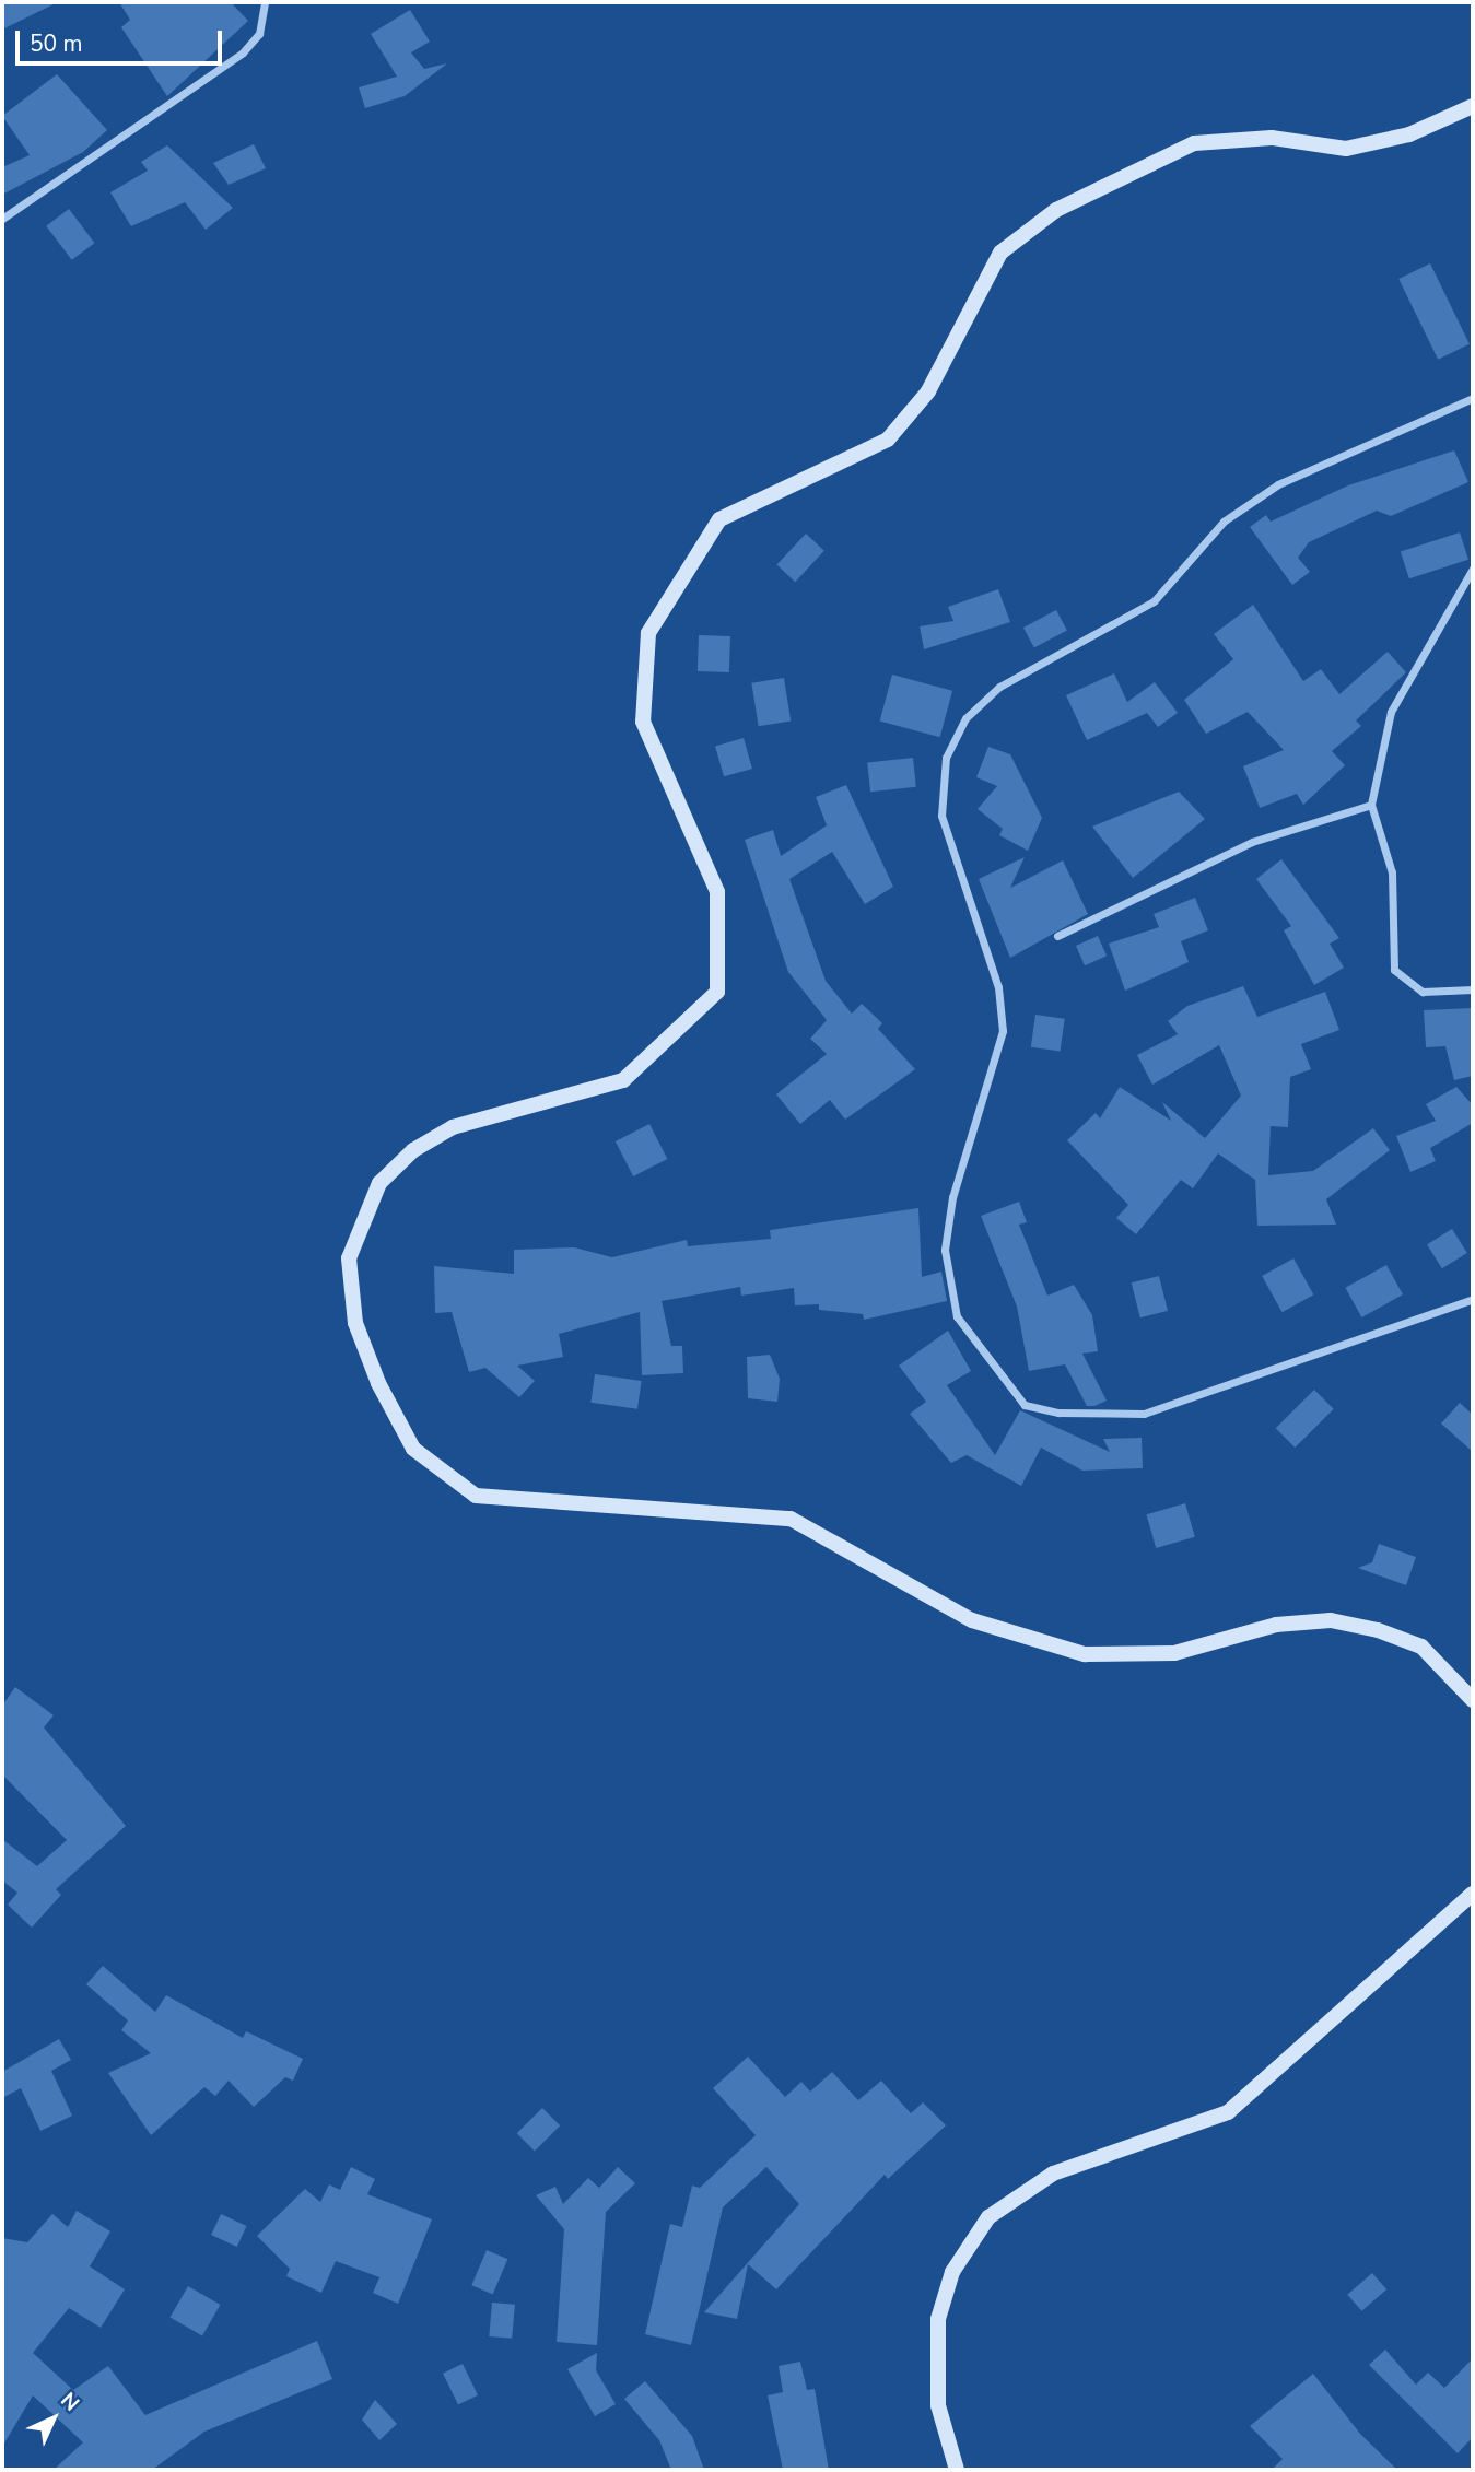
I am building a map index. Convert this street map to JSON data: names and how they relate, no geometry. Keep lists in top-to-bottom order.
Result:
{
  "scale_bar": "50 m",
  "north": "top right"
}
